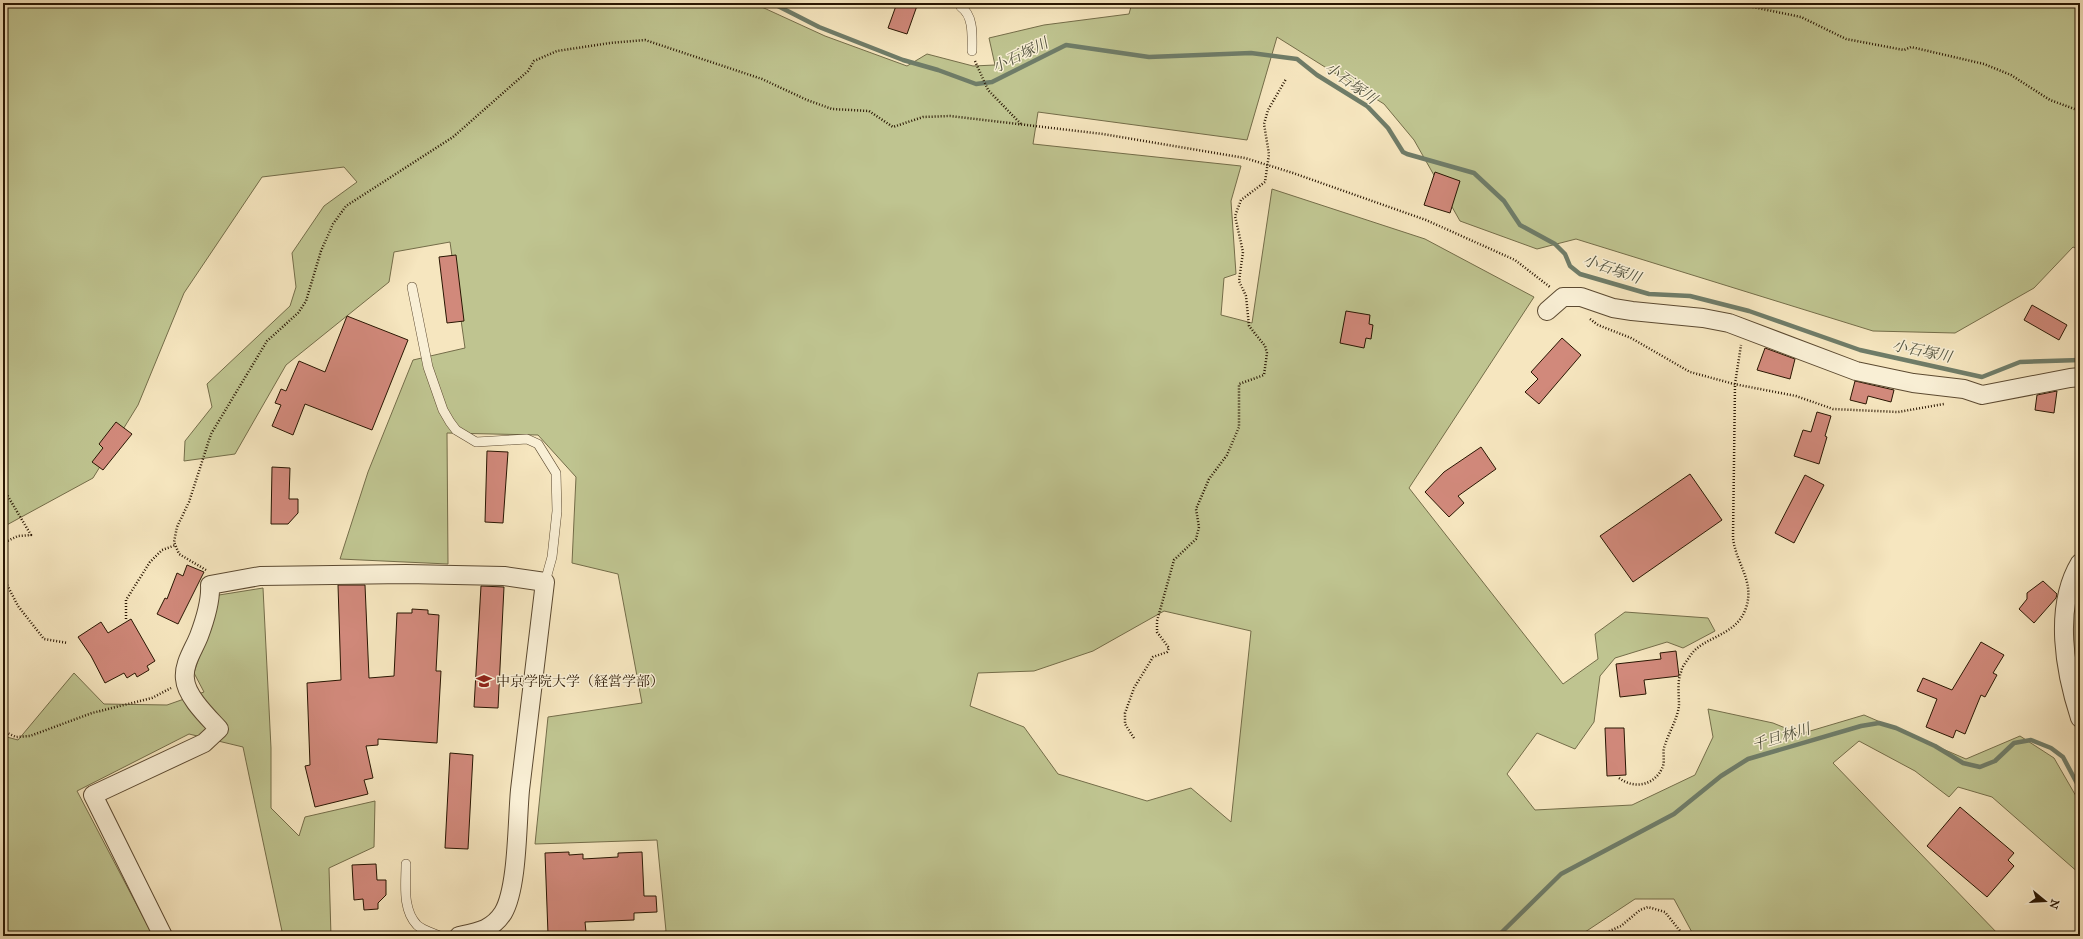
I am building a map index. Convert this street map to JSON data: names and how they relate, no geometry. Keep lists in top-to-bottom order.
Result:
{
  "water": ["小石塚川", "千旦林川"],
  "places": {
    "school or university": ["中京学院大学（経営学部）"]
  },
  "north": "right"
}
